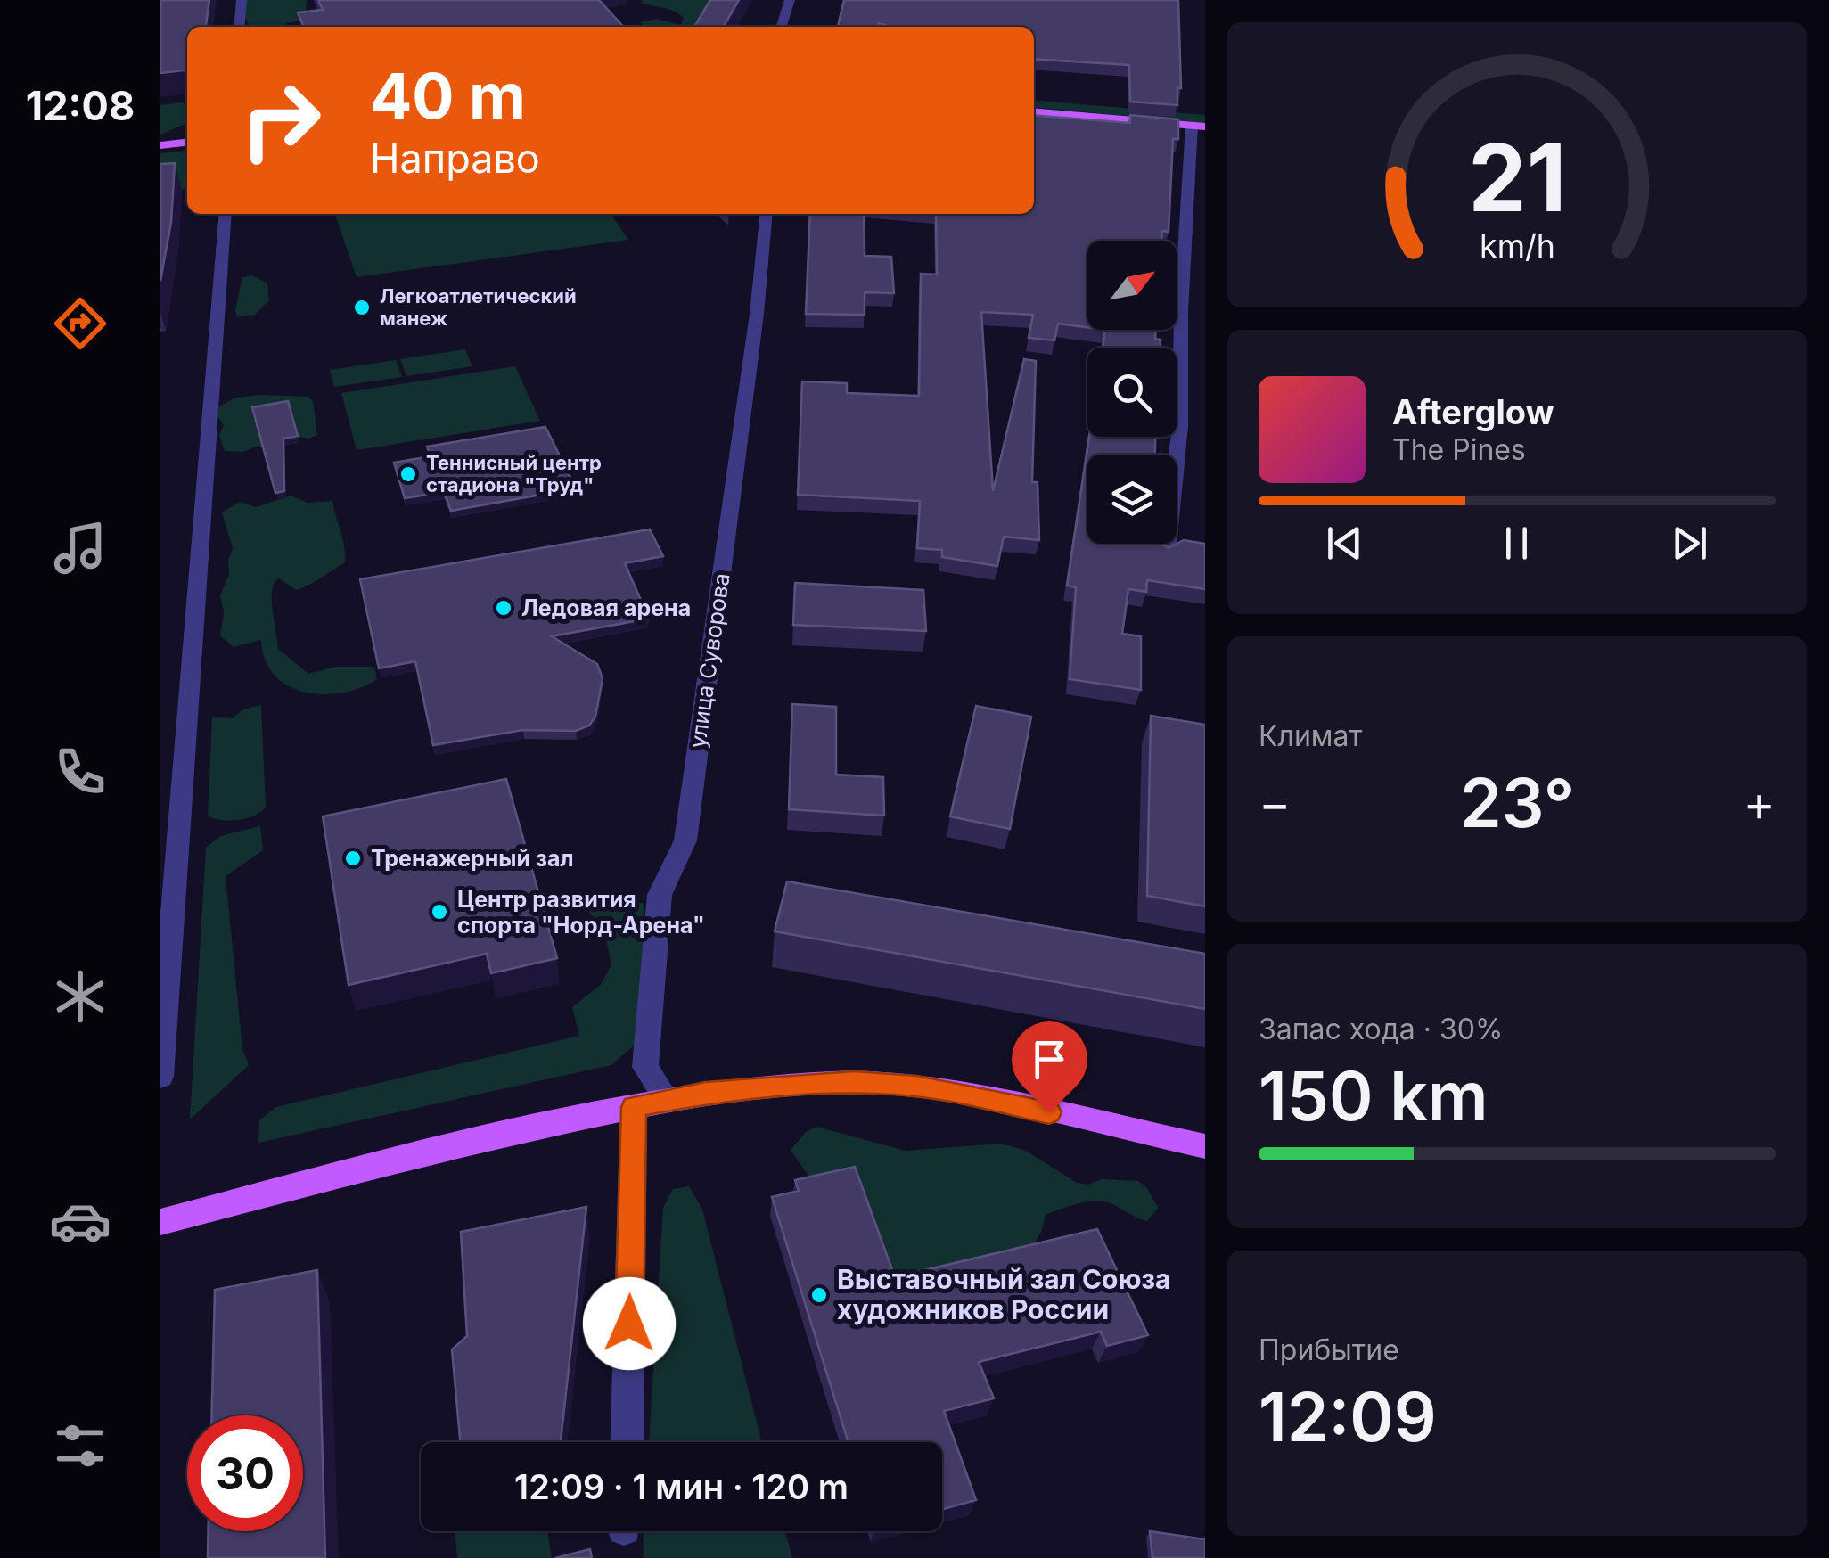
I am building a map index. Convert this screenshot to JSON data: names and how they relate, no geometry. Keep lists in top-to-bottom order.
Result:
{
  "streets": {
    "street": ["улица Суворова"]
  },
  "places": [
    "Легкоатлетический манеж",
    "Теннисный центр стадиона \"Труд\"",
    "Ледовая арена",
    "Тренажерный зал",
    "Центр развития спорта \"Норд-Арена\"",
    "Выставочный зал Союза художников России"
  ],
  "north": "top right",
  "page": {
    "tabs": "12:08",
    "turn": ["40 m", "Направо"],
    "song": ["Afterglow", "The Pines"],
    "tile": [
      "Климат",
      ["Запас хода · 30%", "150 km"],
      ["Прибытие", "12:09"]
    ],
    "heat": ["−", "23°", "+"],
    "limit": "30",
    "trip": "12:09 · 1 мин · 120 m",
    "gauge": ["21", "km/h"]
  }
}
